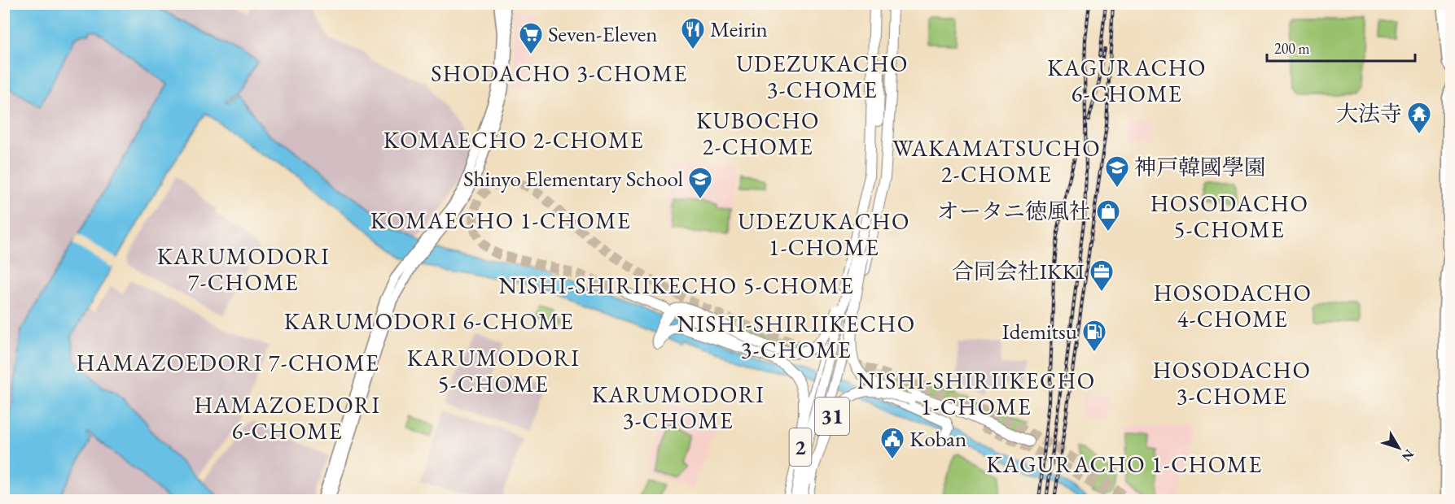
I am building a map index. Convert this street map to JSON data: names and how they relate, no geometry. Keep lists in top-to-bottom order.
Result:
{
  "streets": {
    "highway": ["31", "2"]
  },
  "crossings": [
    ["31", "2"]
  ],
  "districts": [
    "UDEZUKACHO 3-CHOME",
    "KAGURACHO 6-CHOME",
    "SHODACHO 3-CHOME",
    "KUBOCHO 2-CHOME",
    "KOMAECHO 2-CHOME",
    "WAKAMATSUCHO 2-CHOME",
    "HOSODACHO 5-CHOME",
    "KOMAECHO 1-CHOME",
    "UDEZUKACHO 1-CHOME",
    "KARUMODORI 7-CHOME",
    "NISHI-SHIRIIKECHO 5-CHOME",
    "HOSODACHO 4-CHOME",
    "KARUMODORI 6-CHOME",
    "NISHI-SHIRIIKECHO 3-CHOME",
    "KARUMODORI 5-CHOME",
    "HAMAZOEDORI 7-CHOME",
    "HOSODACHO 3-CHOME",
    "NISHI-SHIRIIKECHO 1-CHOME",
    "KARUMODORI 3-CHOME",
    "HAMAZOEDORI 6-CHOME",
    "KAGURACHO 1-CHOME"
  ],
  "places": {
    "restaurant": ["Meirin"],
    "supermarket": ["Seven-Eleven"],
    "temple": ["大法寺"],
    "school or university": ["神戸韓國學園", "Shinyo Elementary School"],
    "shop": ["オータニ徳風社"],
    "office": ["合同会社IKKI"],
    "fuel station": ["Idemitsu"],
    "public building": ["Koban"]
  },
  "scale_bar": "200 m",
  "north": "bottom right"
}
